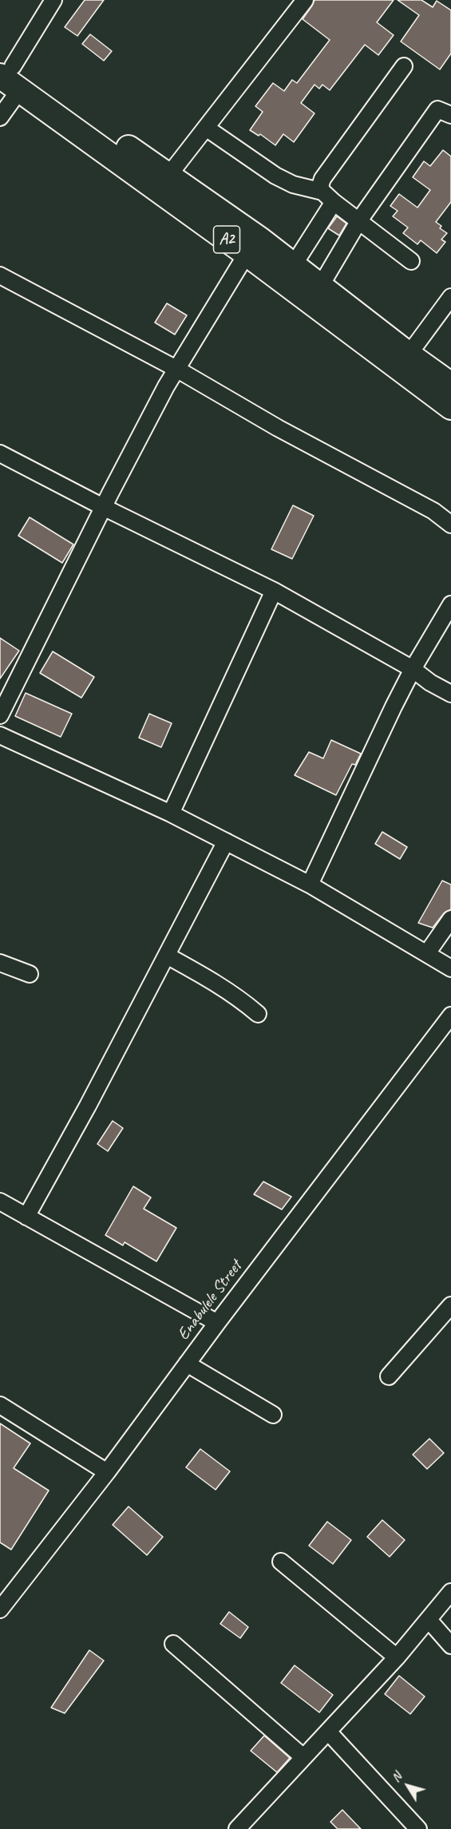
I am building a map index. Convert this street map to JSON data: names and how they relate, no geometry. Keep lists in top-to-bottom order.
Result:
{
  "streets": {
    "highway": ["A2"],
    "street": ["Enabulele Street"]
  },
  "north": "top left"
}
